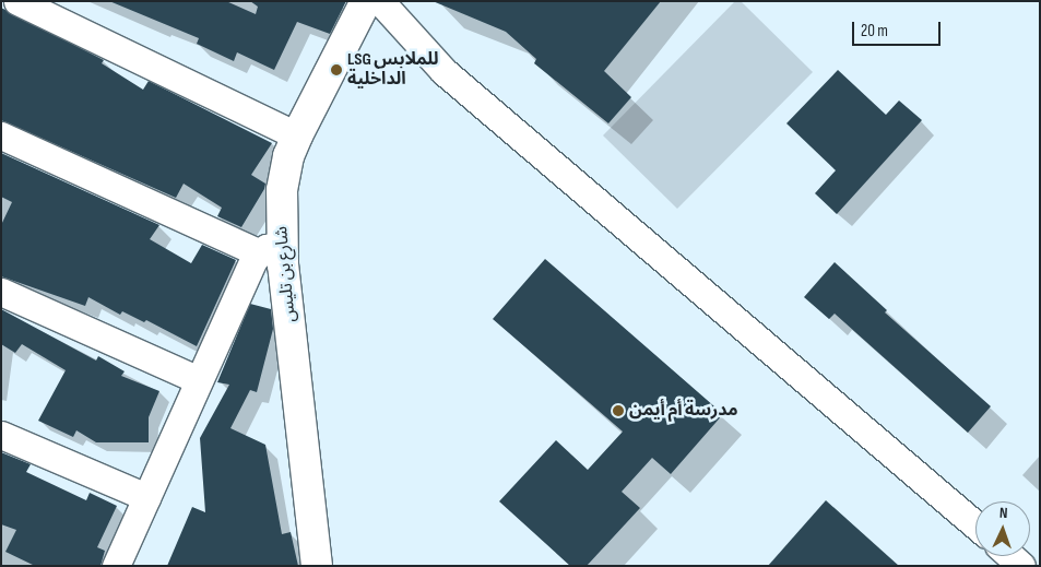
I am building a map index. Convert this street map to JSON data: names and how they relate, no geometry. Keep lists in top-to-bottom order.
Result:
{
  "streets": {
    "street": ["شارع بن تليس"]
  },
  "places": ["LSG للملابس الداخلية", "مدرسة أم أيمن"],
  "scale_bar": "20 m",
  "north": "top"
}
